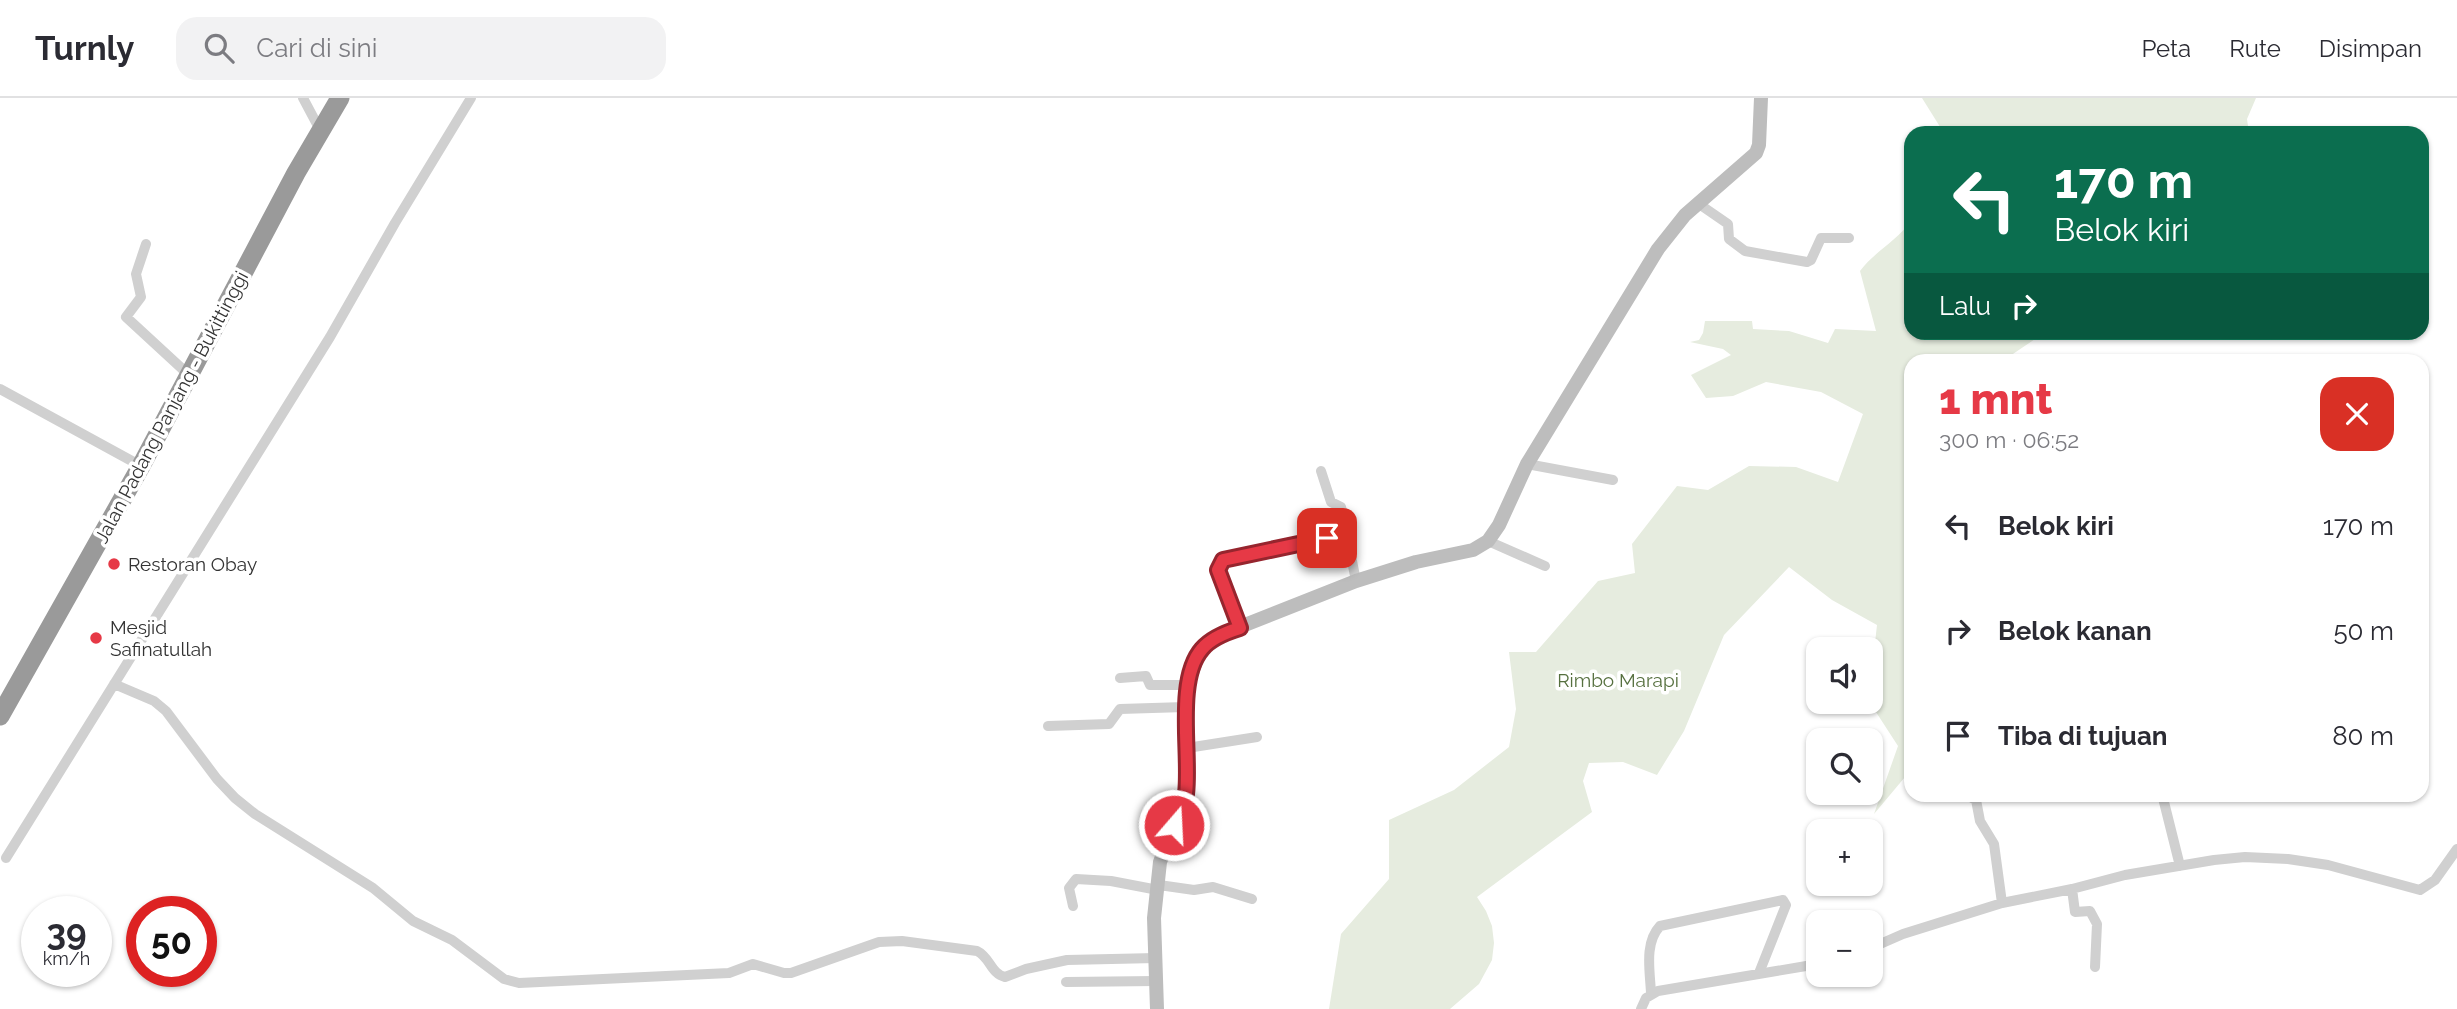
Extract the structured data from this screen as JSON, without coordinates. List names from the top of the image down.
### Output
{
  "streets": {
    "highway": ["Jalan Padang Panjang - Bukittinggi"]
  },
  "parks": ["Rimbo Marapi"],
  "places": ["Restoran Obay", "Mesjid Safinatullah"],
  "page": {
    "header": "Turnly",
    "search": "Cari di sini",
    "nav": ["Peta", "Rute", "Disimpan"],
    "turn": ["170 m", "Belok kiri"],
    "then": "Lalu",
    "heading": ["1 mnt", "300 m · 06:52"],
    "list": [
      {
        "name": "Belok kiri",
        "value": "170 m"
      },
      {
        "name": "Belok kanan",
        "value": "50 m"
      },
      {
        "name": "Tiba di tujuan",
        "value": "80 m"
      }
    ],
    "map_buttons": ["+", "−"],
    "speed": "39 km/h",
    "limit": "50"
  }
}
